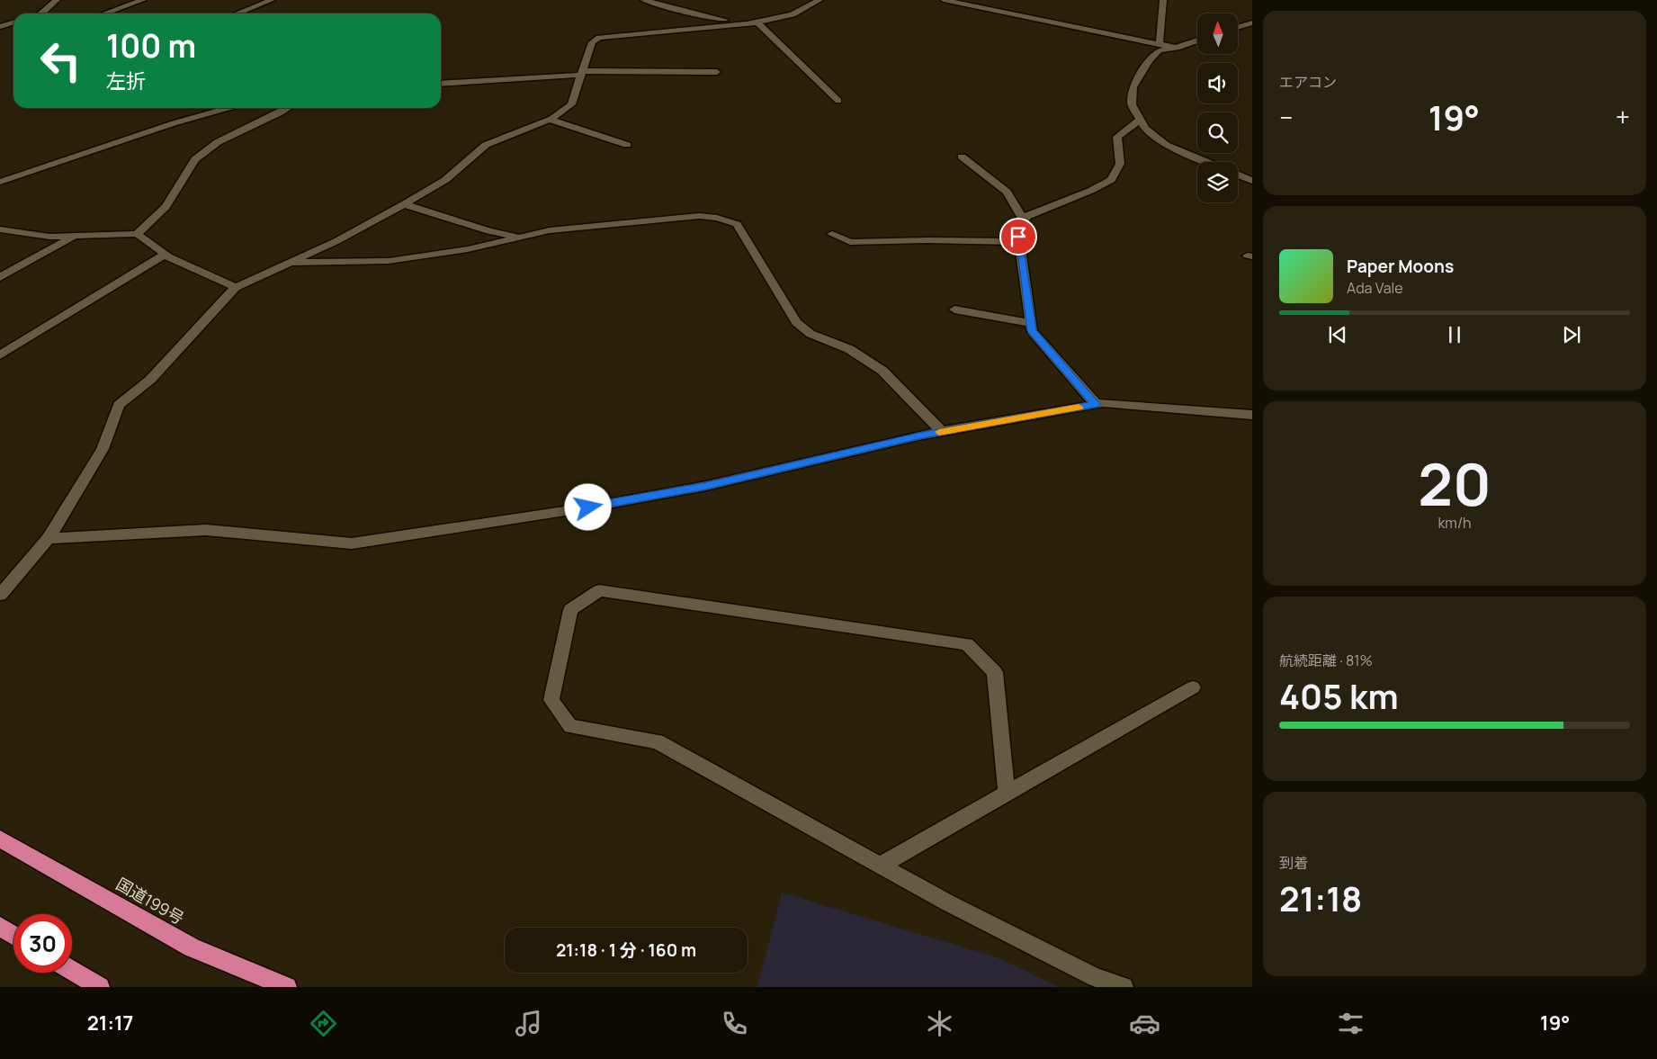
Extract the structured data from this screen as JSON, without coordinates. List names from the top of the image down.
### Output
{
  "streets": {
    "highway": ["国道199号"]
  },
  "north": "top",
  "page": {
    "tile": [
      "エアコン",
      ["20", "km/h"],
      ["航続距離 · 81%", "405 km"],
      ["到着", "21:18"]
    ],
    "turn": ["100 m", "左折"],
    "heat": ["−", "19°", "+"],
    "song": ["Paper Moons", "Ada Vale"],
    "limit": "30",
    "trip": "21:18 · 1 分 · 160 m",
    "tabs": ["21:17", "19°"]
  }
}
